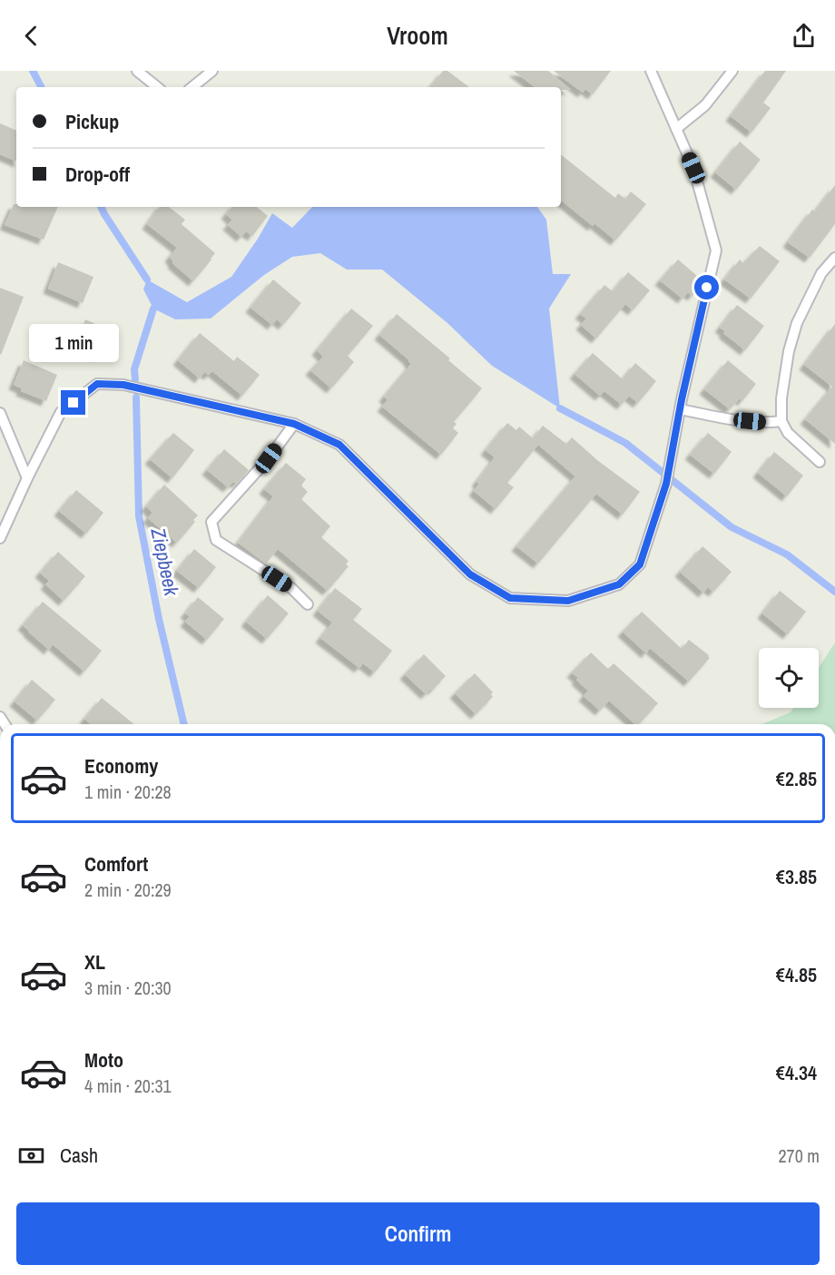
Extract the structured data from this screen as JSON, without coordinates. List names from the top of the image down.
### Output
{
  "water": ["Ziepbeek"],
  "page": {
    "header": "Vroom",
    "banner": ["Pickup", "Drop-off"],
    "bubble": "1 min",
    "list": [
      {
        "name": "Economy",
        "note": "1 min · 20:28",
        "value": "€2.85"
      },
      {
        "name": "Comfort",
        "note": "2 min · 20:29",
        "value": "€3.85"
      },
      {
        "name": "XL",
        "note": "3 min · 20:30",
        "value": "€4.85"
      },
      {
        "name": "Moto",
        "note": "4 min · 20:31",
        "value": "€4.34"
      }
    ],
    "pay": ["Cash", "270 m"],
    "buttons": "Confirm"
  }
}
